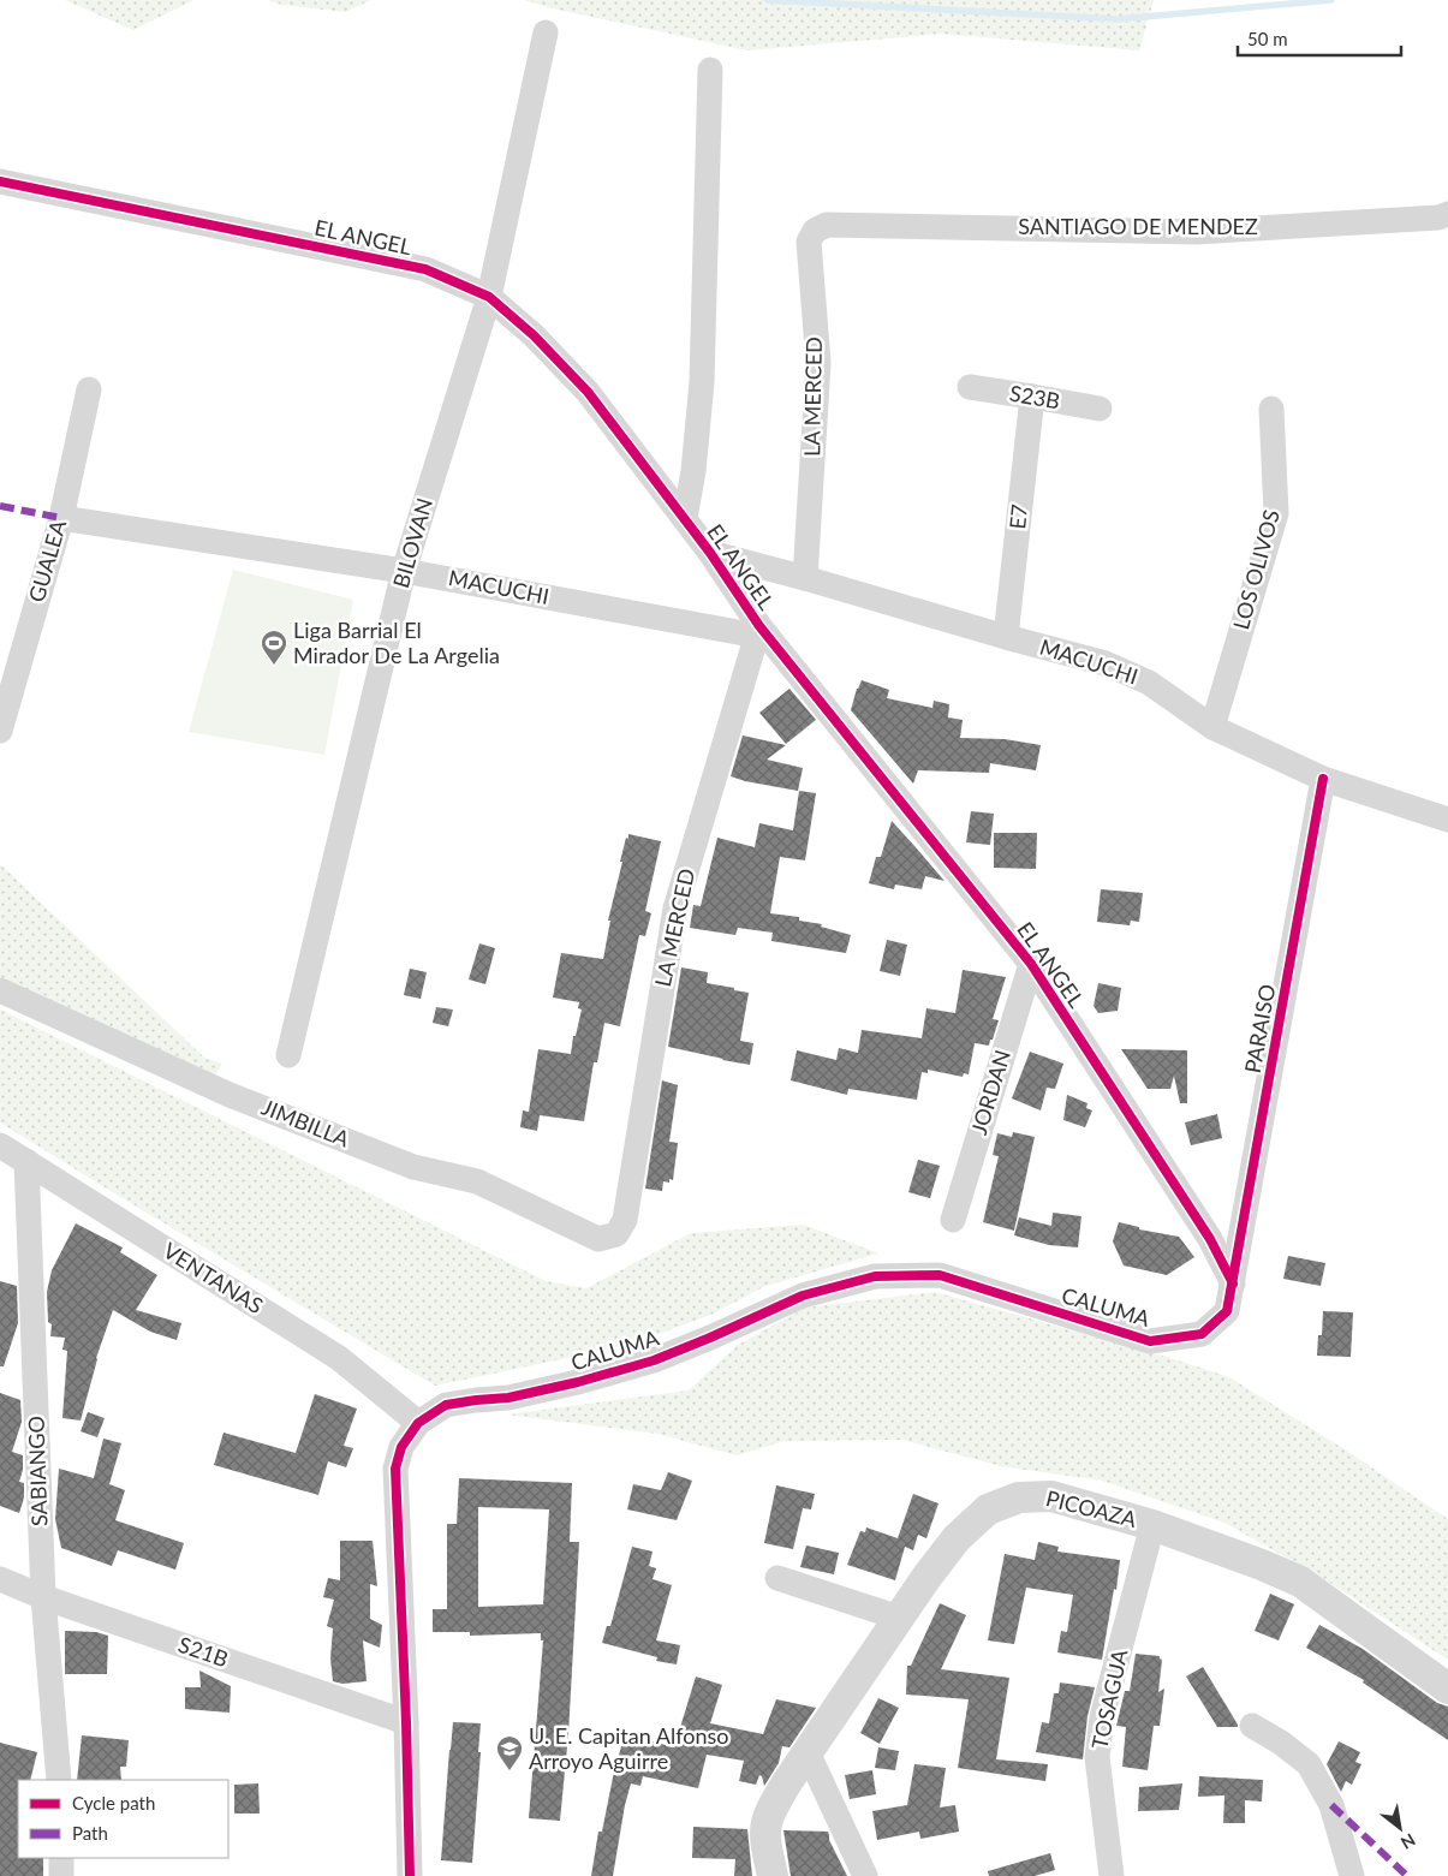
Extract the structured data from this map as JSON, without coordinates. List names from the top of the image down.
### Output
{
  "streets": {
    "street": [
      "SANTIAGO DE MENDEZ",
      "EL ANGEL",
      "LA MERCED",
      "S23B",
      "E7",
      "BILOVAN",
      "GUALEA",
      "LOS OLIVOS",
      "MACUCHI",
      "PARAISO",
      "JORDAN",
      "JIMBILLA",
      "VENTANAS",
      "CALUMA",
      "SABIANGO",
      "PICOAZA",
      "S21B",
      "TOSAGUA"
    ]
  },
  "crossings": [
    ["SANTIAGO DE MENDEZ", "LA MERCED"],
    ["EL ANGEL", "LA MERCED"],
    ["EL ANGEL", "BILOVAN"],
    ["EL ANGEL", "MACUCHI"],
    ["EL ANGEL", "PARAISO"],
    ["EL ANGEL", "JORDAN"],
    ["EL ANGEL", "CALUMA"],
    ["LA MERCED", "MACUCHI"],
    ["LA MERCED", "JIMBILLA"],
    ["S23B", "E7"],
    ["E7", "MACUCHI"],
    ["BILOVAN", "MACUCHI"],
    ["GUALEA", "MACUCHI"],
    ["LOS OLIVOS", "MACUCHI"],
    ["MACUCHI", "PARAISO"],
    ["PARAISO", "CALUMA"],
    ["VENTANAS", "CALUMA"],
    ["VENTANAS", "SABIANGO"],
    ["CALUMA", "S21B"],
    ["SABIANGO", "S21B"],
    ["PICOAZA", "TOSAGUA"]
  ],
  "places": {
    "sports": ["Liga Barrial El Mirador De La Argelia"],
    "school or university": ["U. E. Capitan Alfonso Arroyo Aguirre"]
  },
  "legend": ["Cycle path", "Path"],
  "scale_bar": "50 m",
  "north": "bottom right"
}
